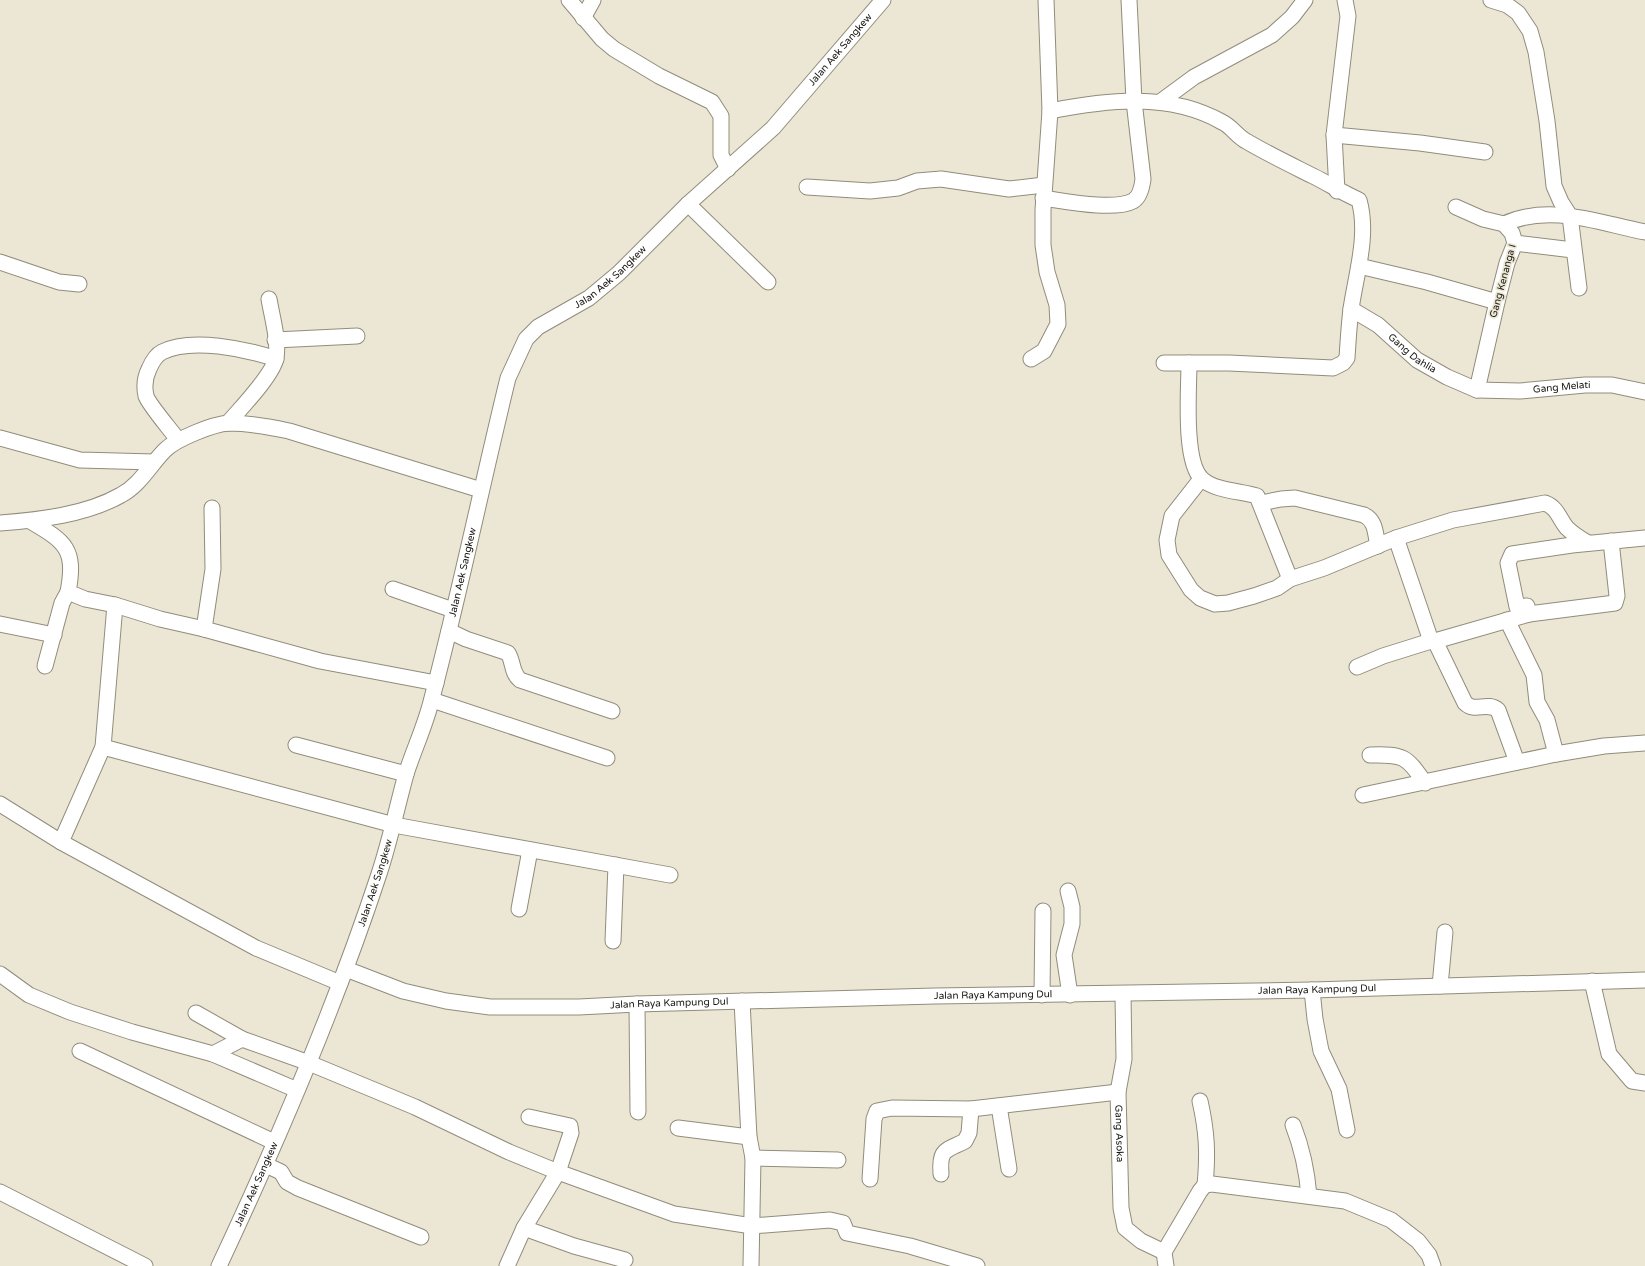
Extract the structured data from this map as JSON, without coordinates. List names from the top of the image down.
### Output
{
  "streets": {
    "street": [
      "Jalan Aek Sangkew",
      "Gang Kenanga I",
      "Gang Dahlia",
      "Gang Melati",
      "Jalan Raya Kampung Dul",
      "Gang Asoka"
    ]
  },
  "crossings": [
    ["Jalan Aek Sangkew", "Jalan Raya Kampung Dul"],
    ["Gang Kenanga I", "Gang Dahlia"],
    ["Gang Kenanga I", "Gang Melati"],
    ["Gang Dahlia", "Gang Melati"],
    ["Jalan Raya Kampung Dul", "Gang Asoka"]
  ]
}
